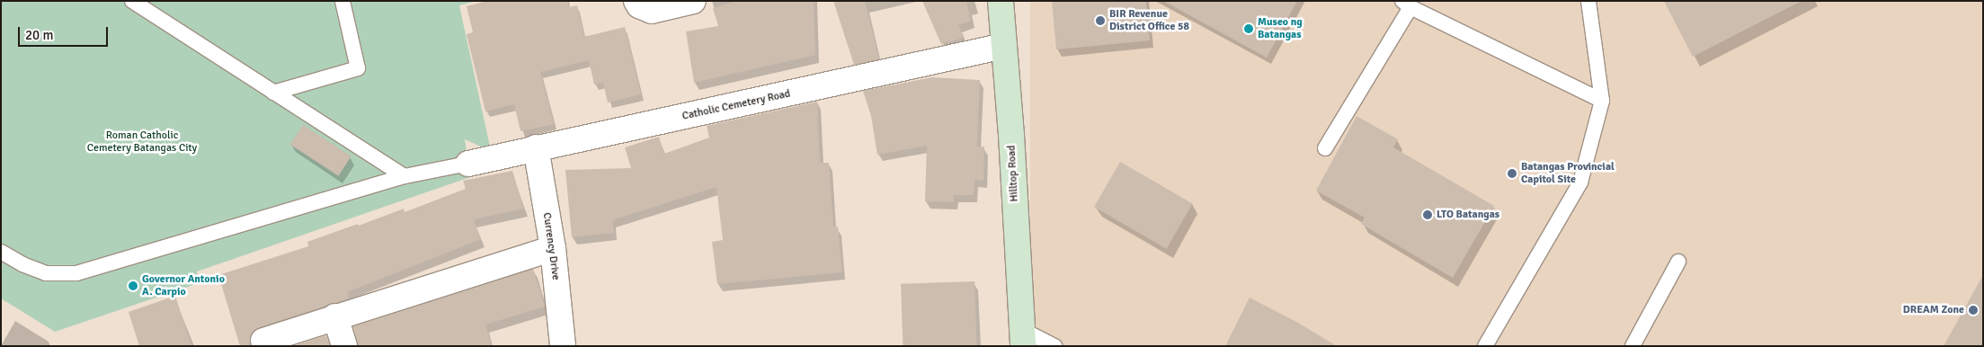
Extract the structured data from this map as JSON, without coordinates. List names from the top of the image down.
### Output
{
  "streets": {
    "street": ["Catholic Cemetery Road", "Hilltop Road", "Currency Drive"]
  },
  "crossings": [
    ["Catholic Cemetery Road", "Hilltop Road"],
    ["Catholic Cemetery Road", "Currency Drive"]
  ],
  "parks": ["Roman Catholic Cemetery Batangas City"],
  "places": [
    "BIR Revenue District Office 58",
    "Museo ng Batangas",
    "Batangas Provincial Capitol Site",
    "LTO Batangas",
    "Governor Antonio A. Carpio",
    "DREAM Zone"
  ],
  "scale_bar": "20 m"
}
